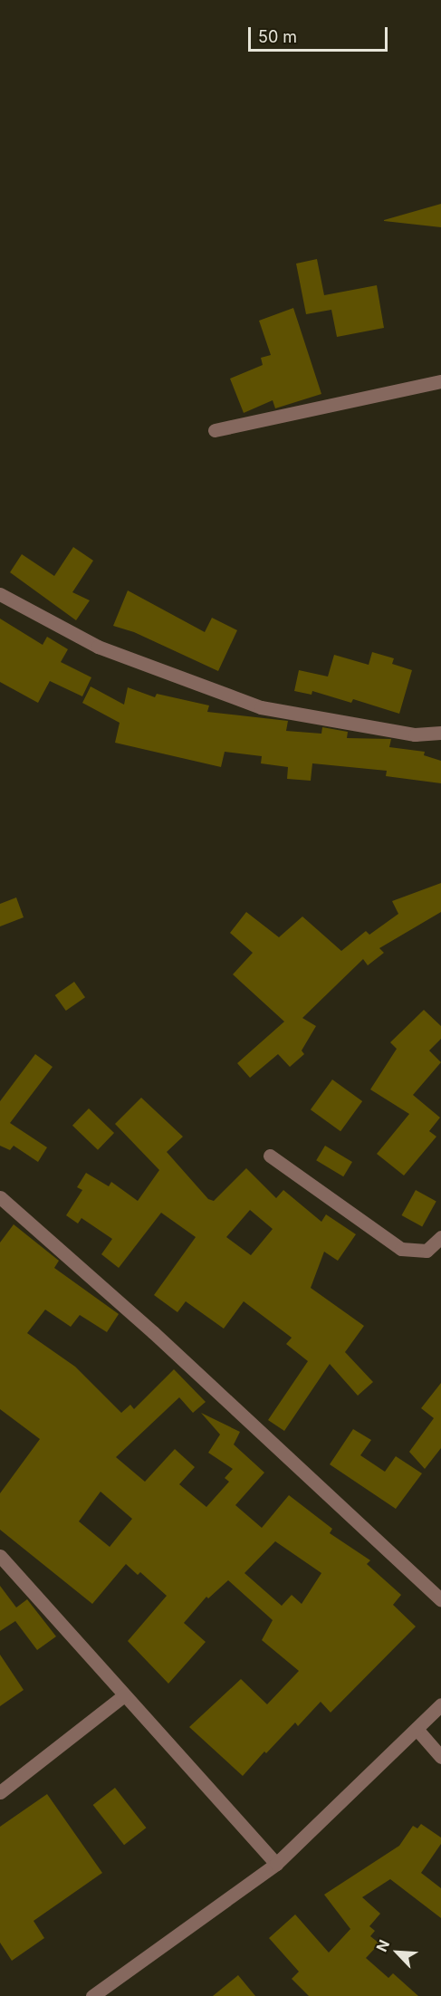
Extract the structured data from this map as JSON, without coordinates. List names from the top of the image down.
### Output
{
  "scale_bar": "50 m",
  "north": "top left"
}
